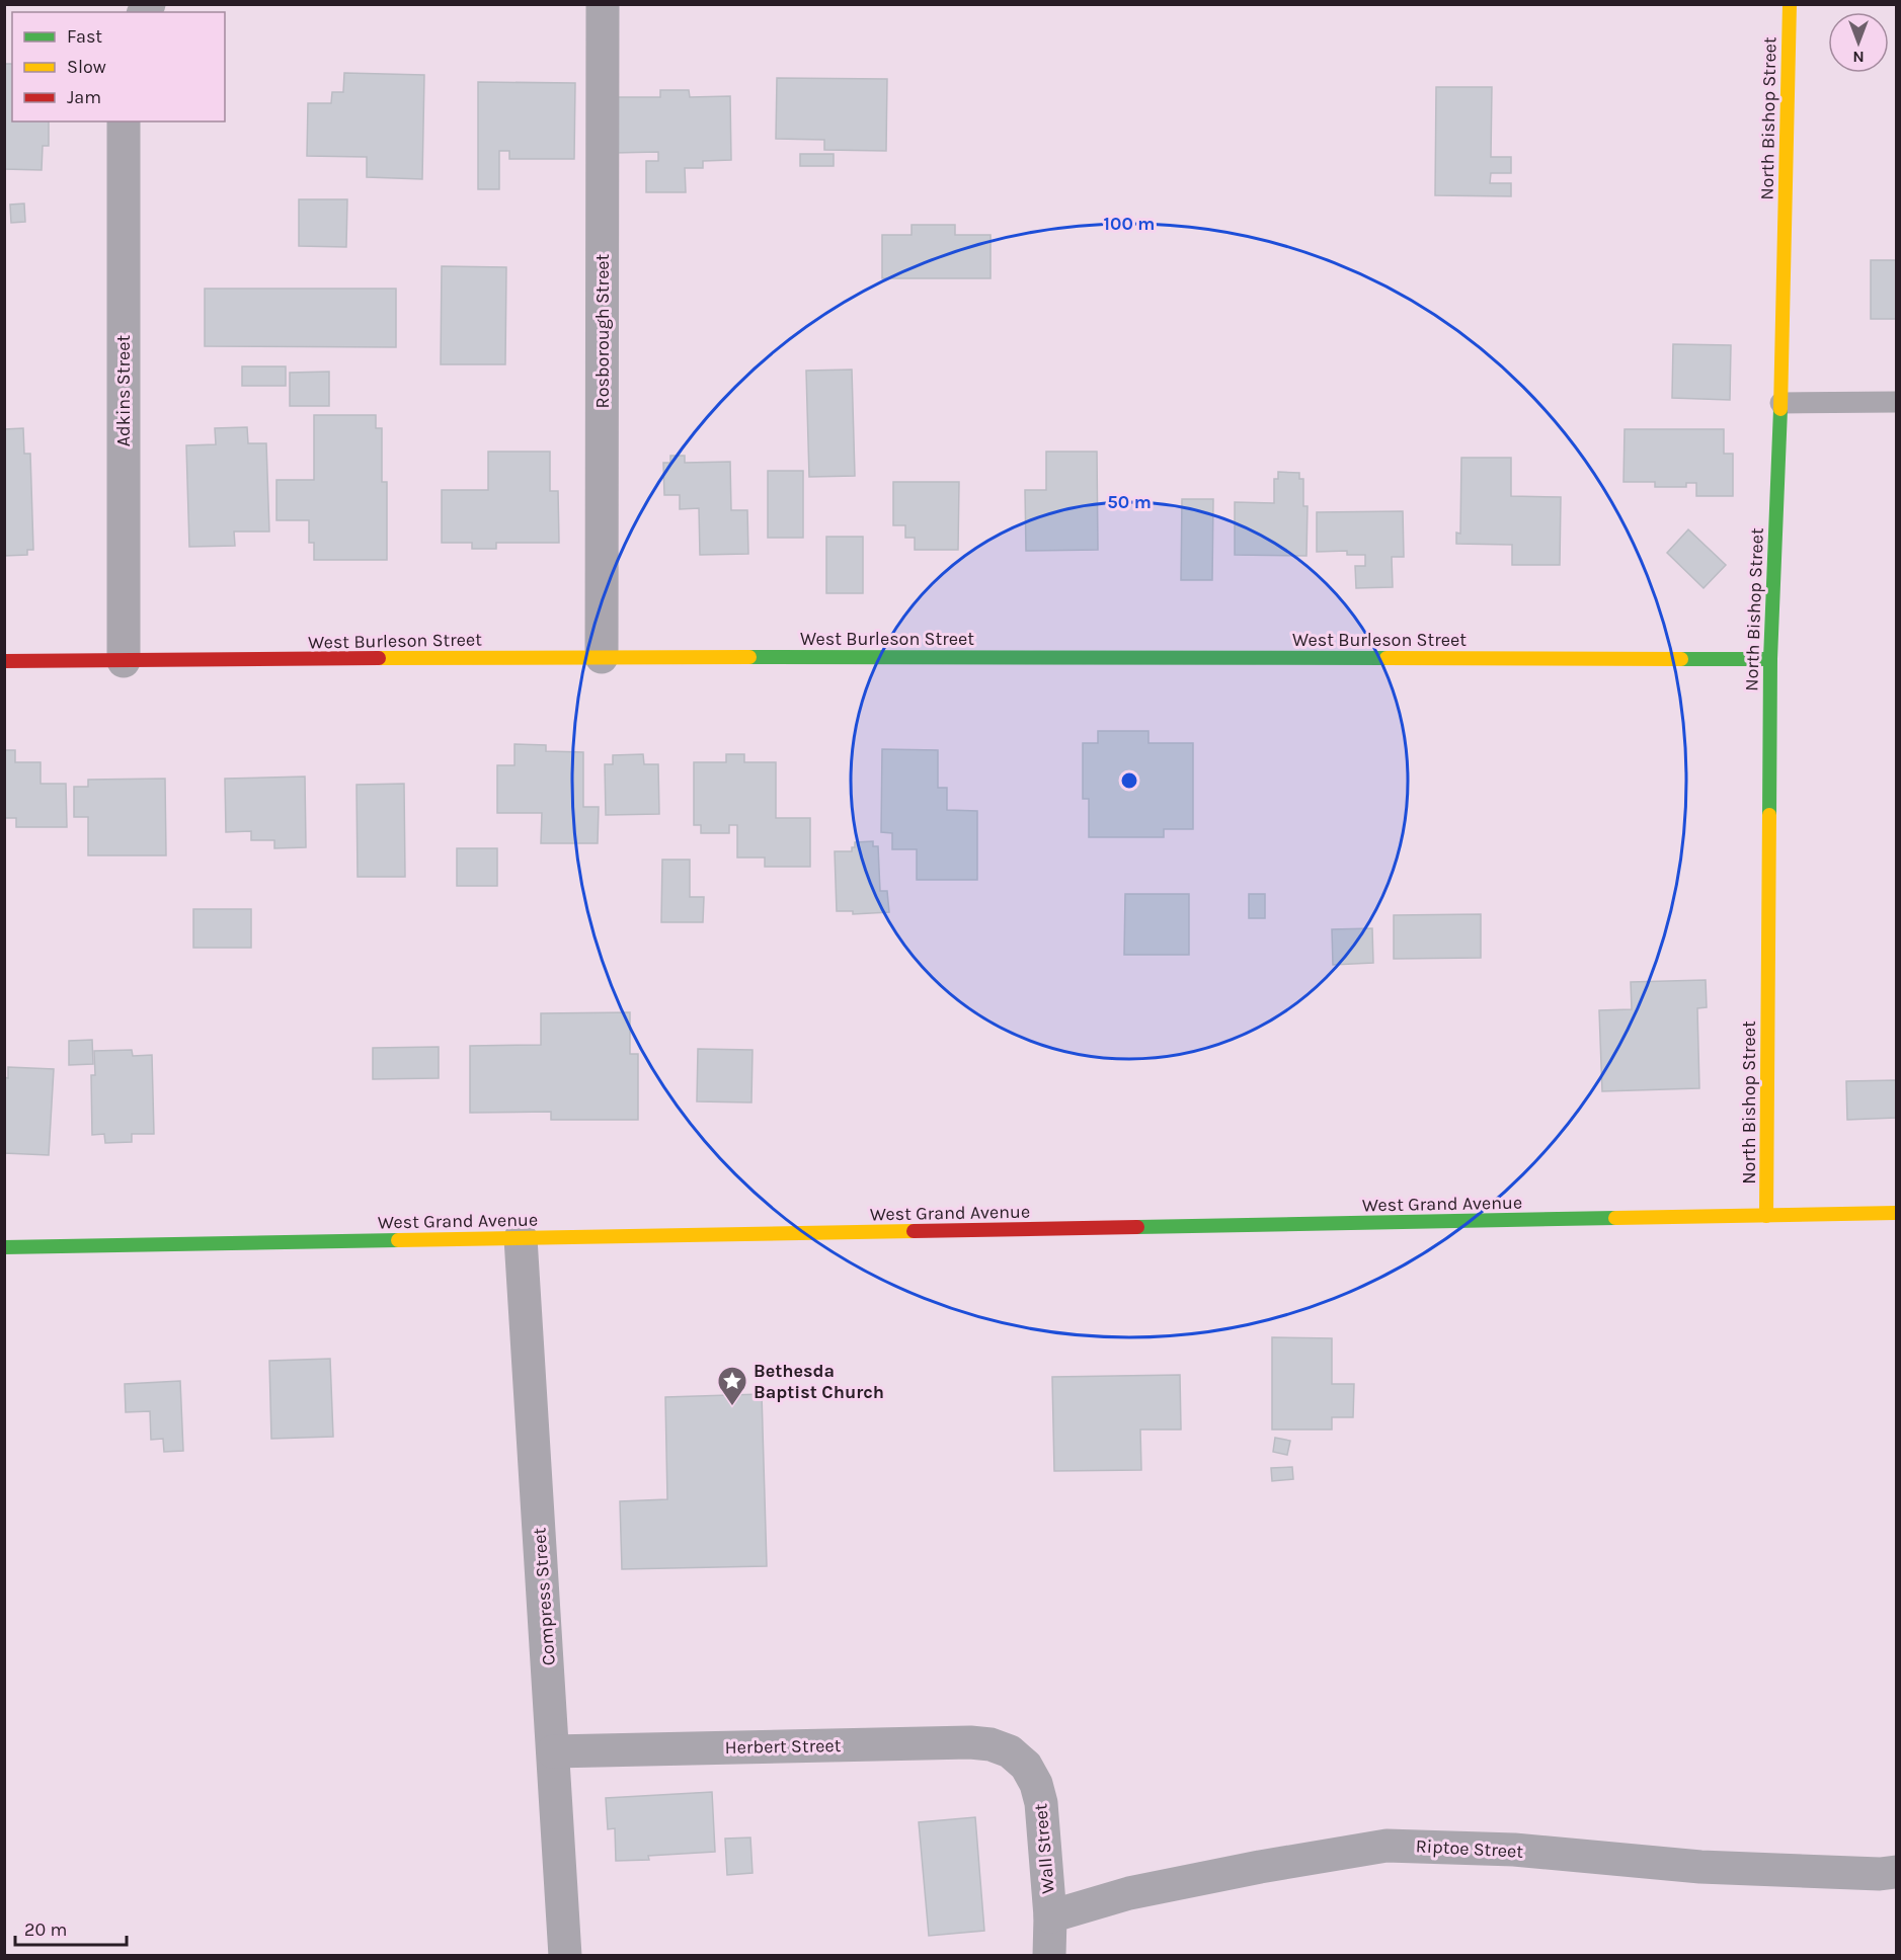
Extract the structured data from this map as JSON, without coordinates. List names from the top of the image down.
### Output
{
  "streets": {
    "main road": ["North Bishop Street", "West Burleson Street", "West Grand Avenue"],
    "street": [
      "Rosborough Street",
      "Adkins Street",
      "Compress Street",
      "Herbert Street",
      "Wall Street",
      "Riptoe Street"
    ]
  },
  "crossings": [
    ["North Bishop Street", "West Burleson Street"],
    ["North Bishop Street", "West Grand Avenue"],
    ["Rosborough Street", "West Burleson Street"],
    ["Adkins Street", "West Burleson Street"],
    ["West Grand Avenue", "Compress Street"],
    ["Compress Street", "Herbert Street"],
    ["Herbert Street", "Wall Street"],
    ["Wall Street", "Riptoe Street"]
  ],
  "places": {
    "place": ["Bethesda Baptist Church"]
  },
  "legend": ["Fast", "Slow", "Jam"],
  "scale_bar": "20 m",
  "north": "bottom",
  "rings": ["100 m", "50 m"]
}
